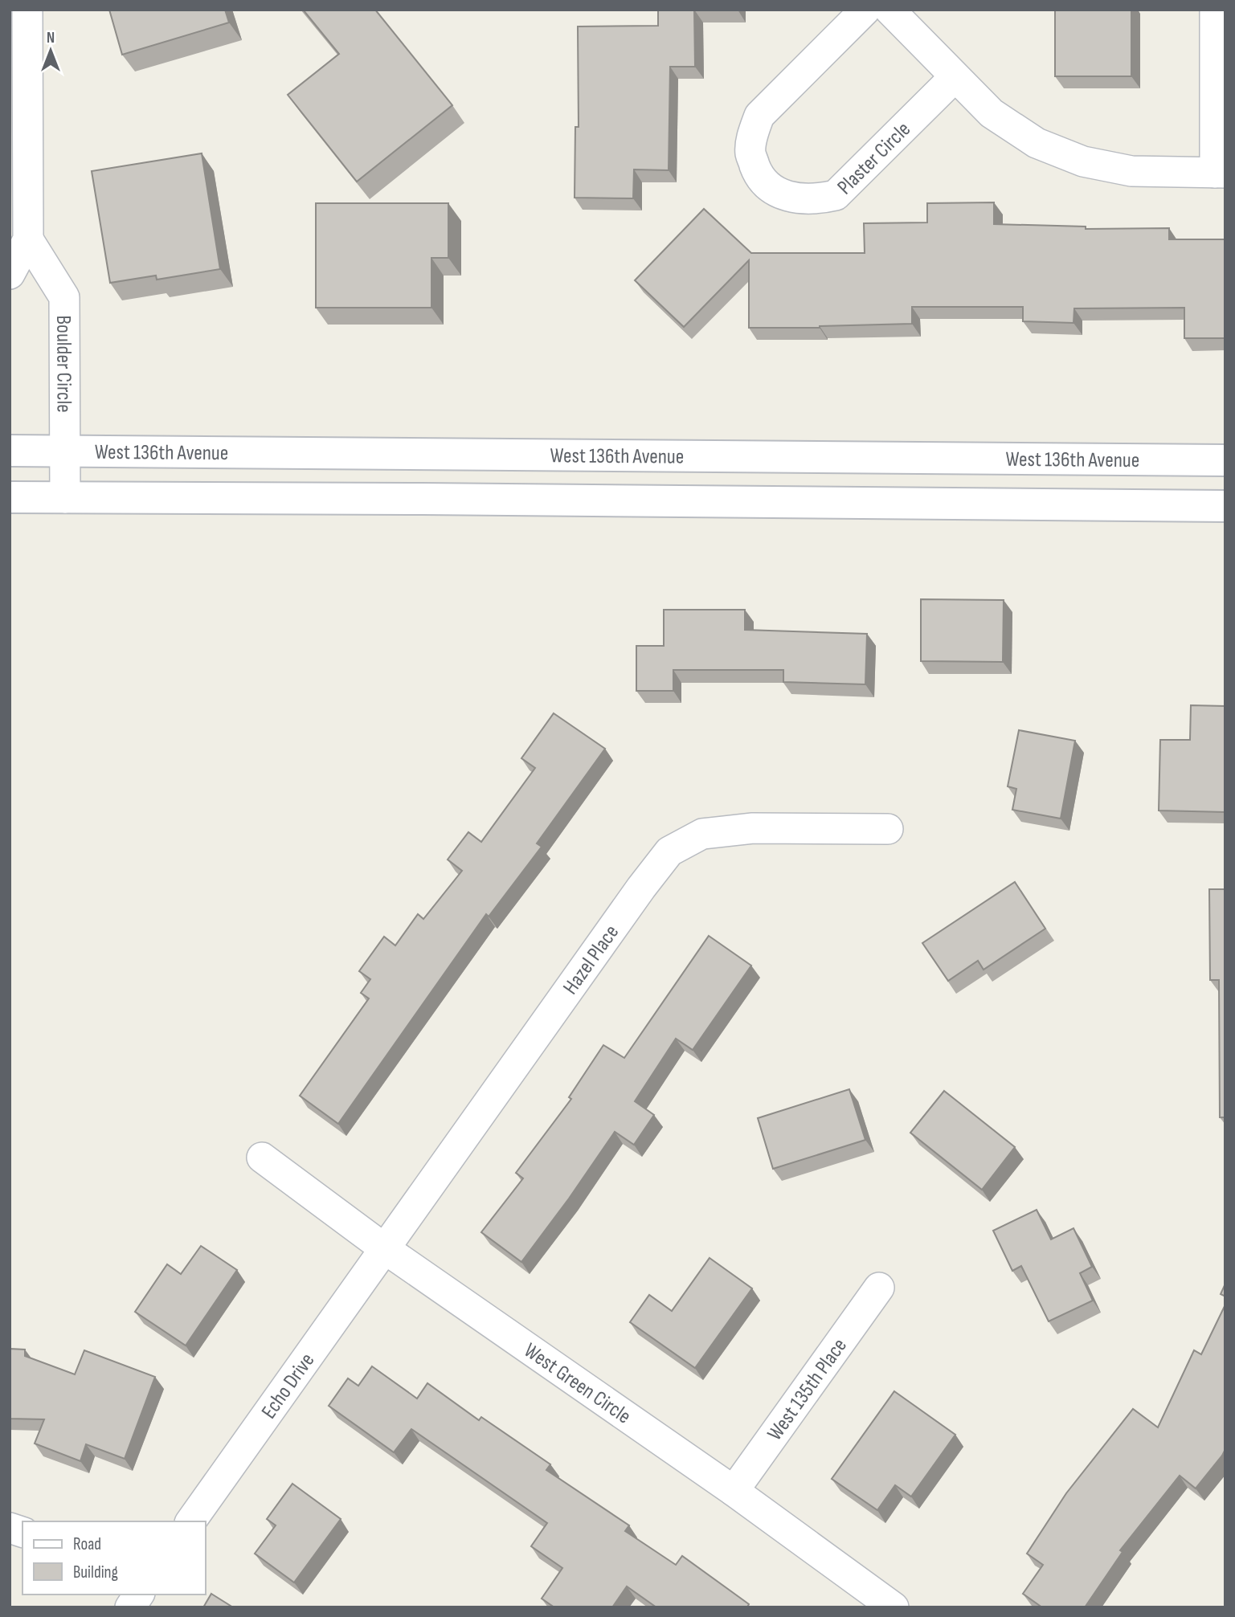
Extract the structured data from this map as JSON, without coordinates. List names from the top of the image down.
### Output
{
  "streets": {
    "main road": ["West 136th Avenue"],
    "street": [
      "Plaster Circle",
      "Boulder Circle",
      "Hazel Place",
      "West Green Circle",
      "Echo Drive",
      "West 135th Place"
    ]
  },
  "crossings": [
    ["Boulder Circle", "West 136th Avenue"],
    ["Hazel Place", "West Green Circle"],
    ["Hazel Place", "Echo Drive"],
    ["West Green Circle", "Echo Drive"],
    ["West Green Circle", "West 135th Place"]
  ],
  "legend": ["Road", "Building"],
  "north": "top"
}
